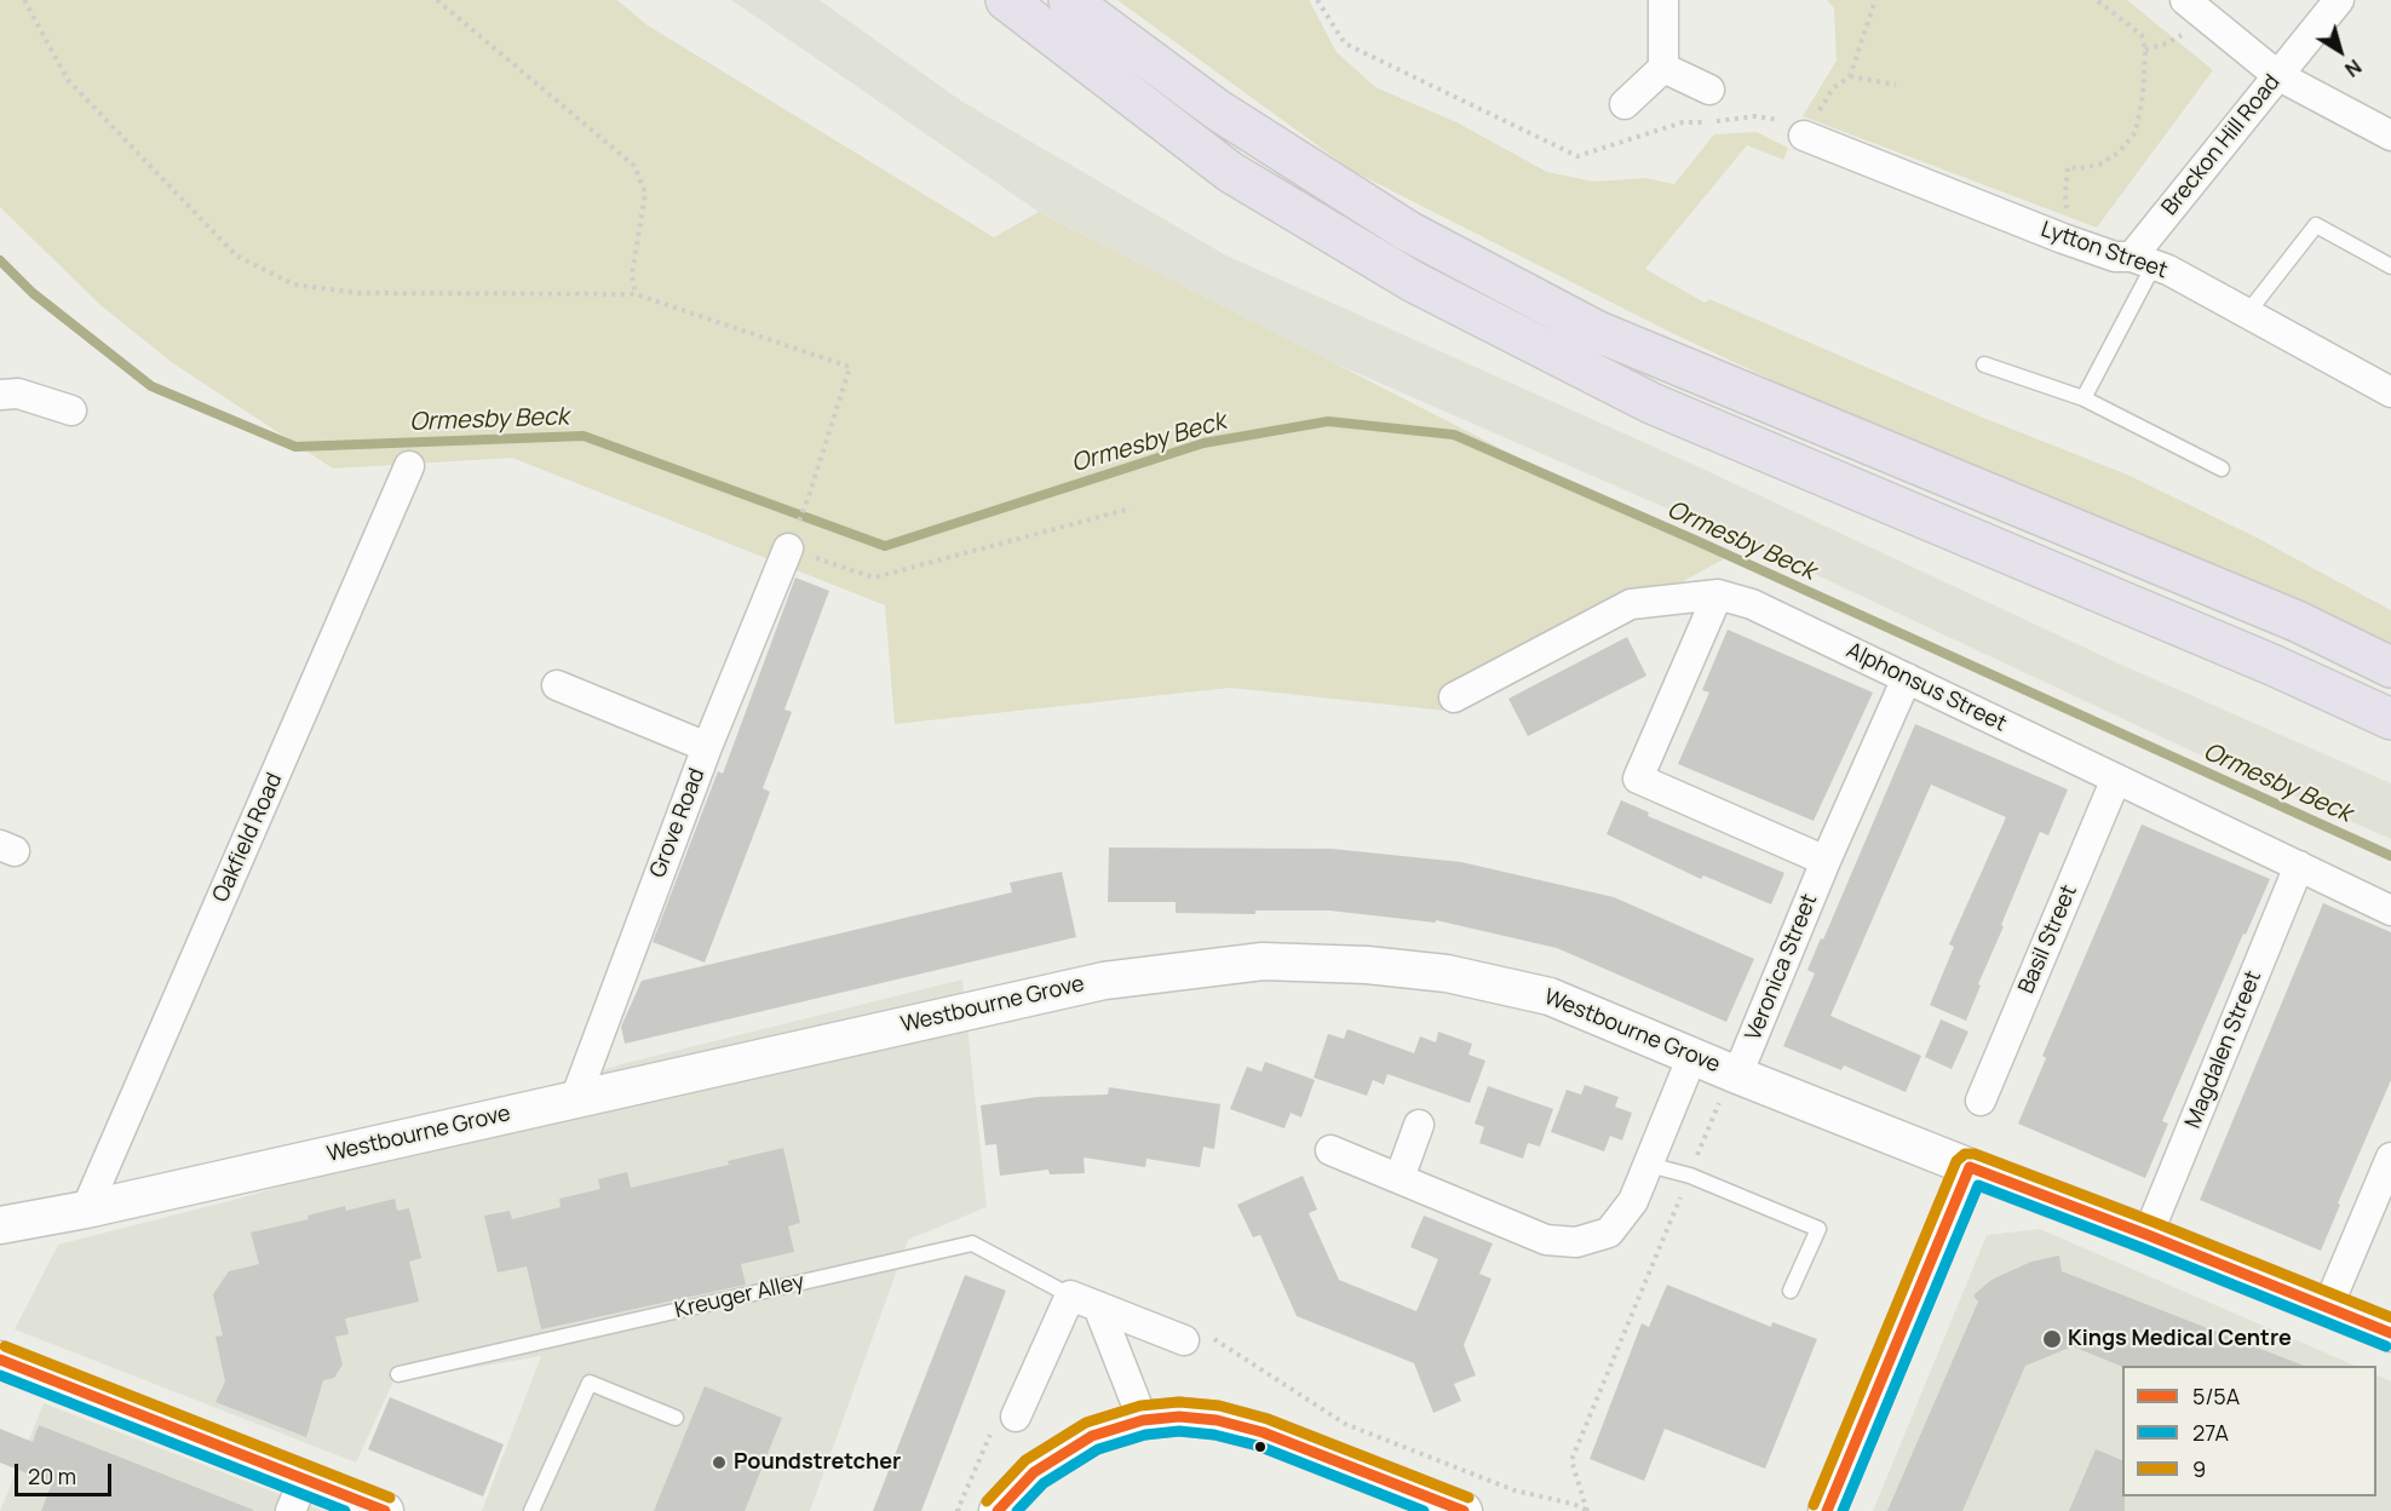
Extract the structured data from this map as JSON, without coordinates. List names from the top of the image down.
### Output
{
  "streets": {
    "street": [
      "Breckon Hill Road",
      "Lytton Street",
      "Alphonsus Street",
      "Grove Road",
      "Oakfield Road",
      "Basil Street",
      "Veronica Street",
      "Westbourne Grove",
      "Magdalen Street"
    ],
    "lane": ["Kreuger Alley"]
  },
  "crossings": [
    ["Breckon Hill Road", "Lytton Street"],
    ["Alphonsus Street", "Basil Street"],
    ["Alphonsus Street", "Veronica Street"],
    ["Alphonsus Street", "Magdalen Street"],
    ["Grove Road", "Westbourne Grove"],
    ["Oakfield Road", "Westbourne Grove"],
    ["Veronica Street", "Westbourne Grove"],
    ["Westbourne Grove", "Magdalen Street"]
  ],
  "water": ["Ormesby Beck"],
  "places": ["Kings Medical Centre", "Poundstretcher"],
  "lines": ["transit line 9", "transit line 5/5A", "transit line 27A"],
  "legend": ["5/5A", "27A", "9"],
  "scale_bar": "20 m",
  "north": "bottom right"
}
